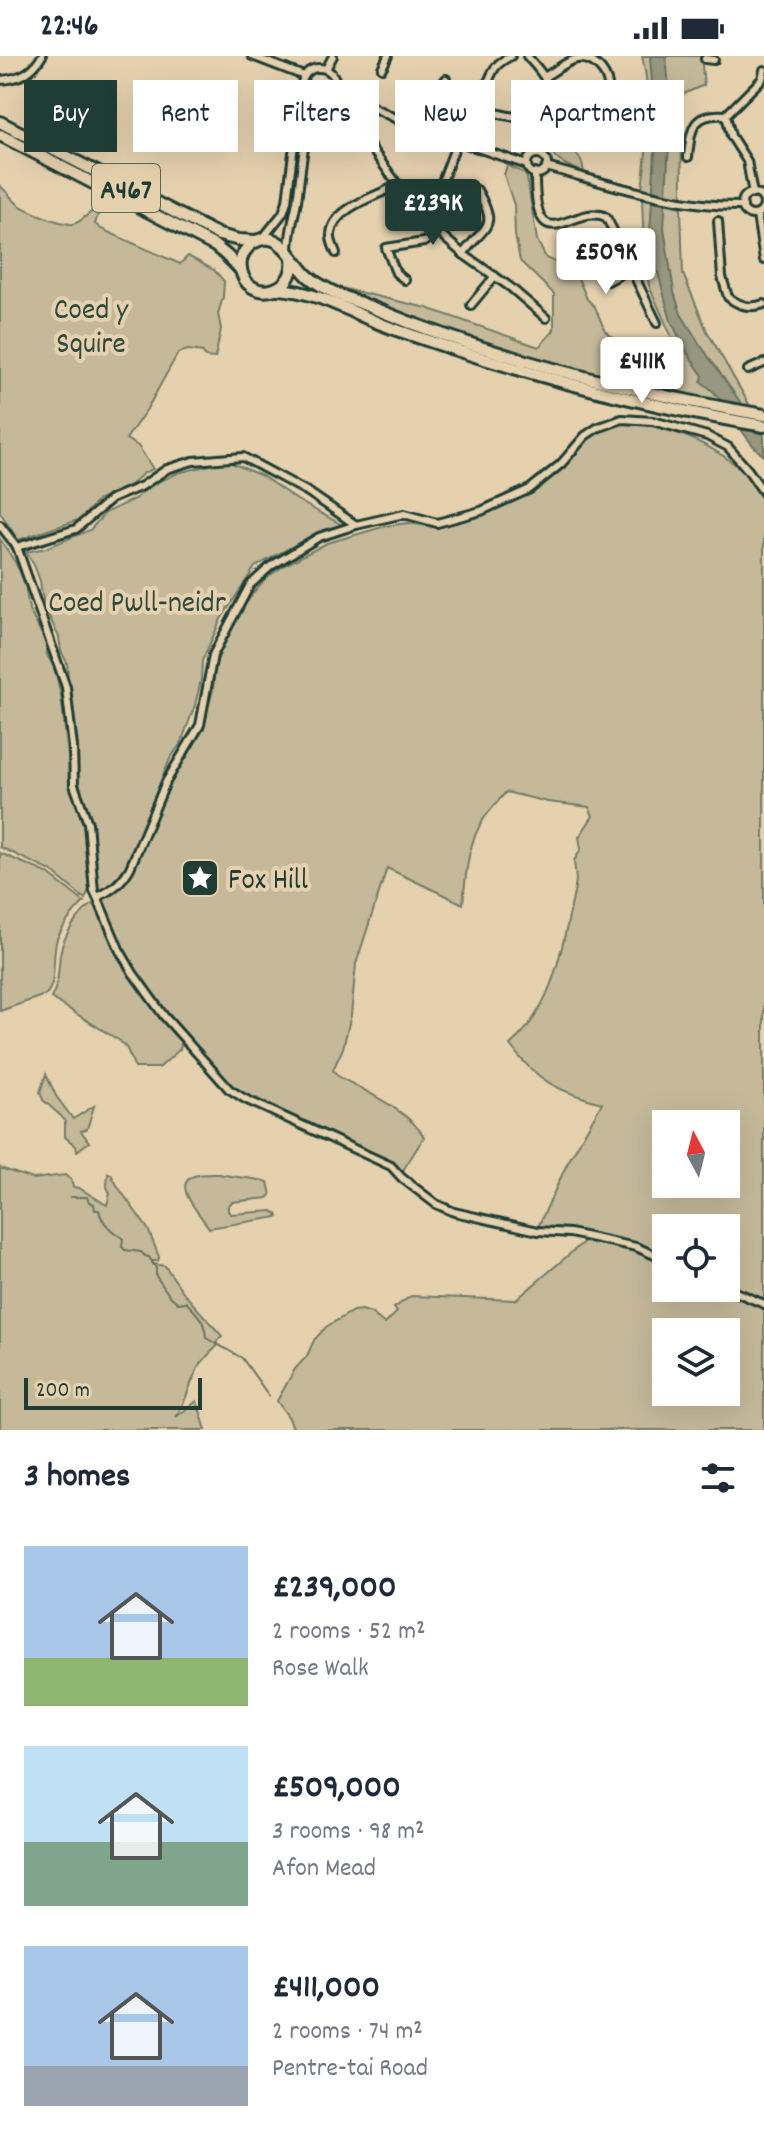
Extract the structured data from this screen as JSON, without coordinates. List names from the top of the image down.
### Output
{
  "streets": {
    "main road": ["A467"]
  },
  "parks": ["Coed y Squire", "Coed Pwll-neidr"],
  "places": {
    "place": ["Fox Hill"]
  },
  "scale_bar": "200 m",
  "north": "top",
  "page": {
    "status": "22:46",
    "chip": [
      "Buy",
      "Rent",
      "Filters",
      "New",
      "Apartment"
    ],
    "price": ["£239K", "£509K", "£411K"],
    "scale": "200 m",
    "heading": "3 homes",
    "list": [
      {
        "name": "£239,000",
        "note": "2 rooms · 52 m² · Rose Walk"
      },
      {
        "name": "£509,000",
        "note": "3 rooms · 98 m² · Afon Mead"
      },
      {
        "name": "£411,000",
        "note": "2 rooms · 74 m² · Pentre-tai Road"
      }
    ]
  }
}
